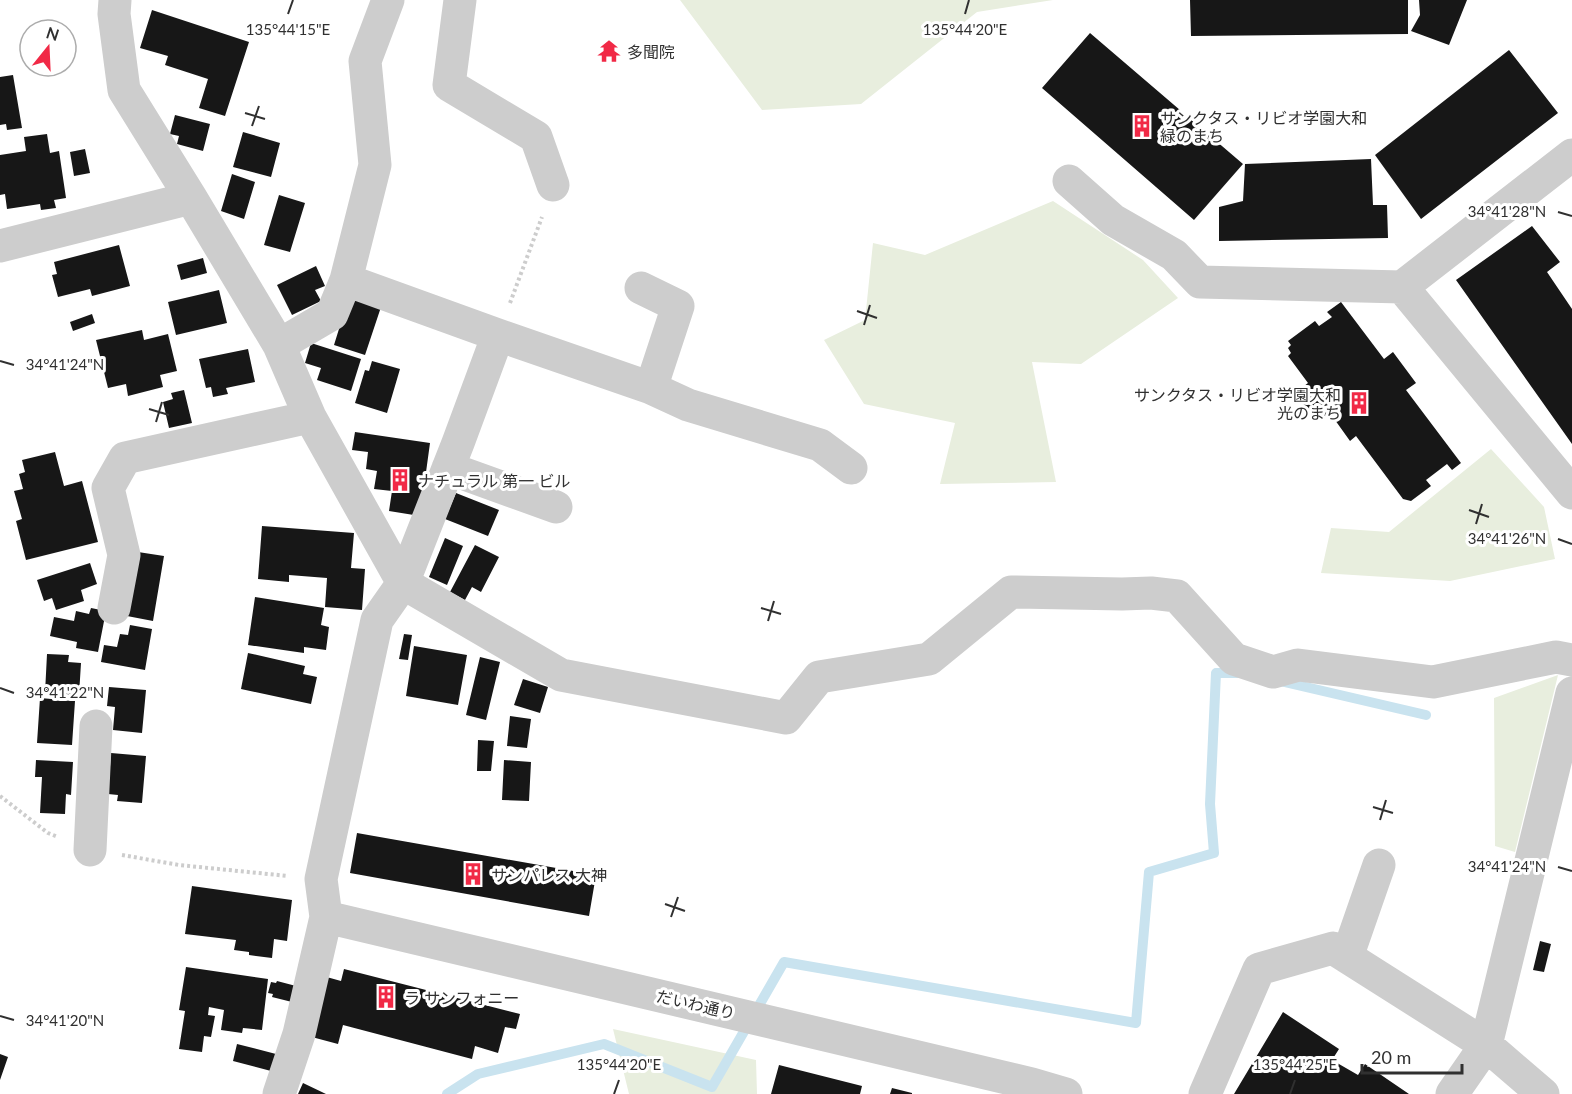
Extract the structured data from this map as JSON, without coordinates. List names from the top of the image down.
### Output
{
  "streets": {
    "street": ["だいわ通り"]
  },
  "places": {
    "temple": ["多聞院"],
    "building": [
      "サンクタス・リビオ学園大和 緑のまち",
      "サンクタス・リビオ学園大和 光のまち",
      "ナチュラル 第一 ビル",
      "サンパレス 大神",
      "ラ サンフォニー"
    ]
  },
  "scale_bar": "20 m",
  "north": "top",
  "coordinates": [
    "135°44'15\"E",
    "135°44'20\"E",
    "34°41'28\"N",
    "34°41'24\"N",
    "34°41'26\"N",
    "34°41'22\"N",
    "34°41'20\"N",
    "135°44'25\"E"
  ]
}
